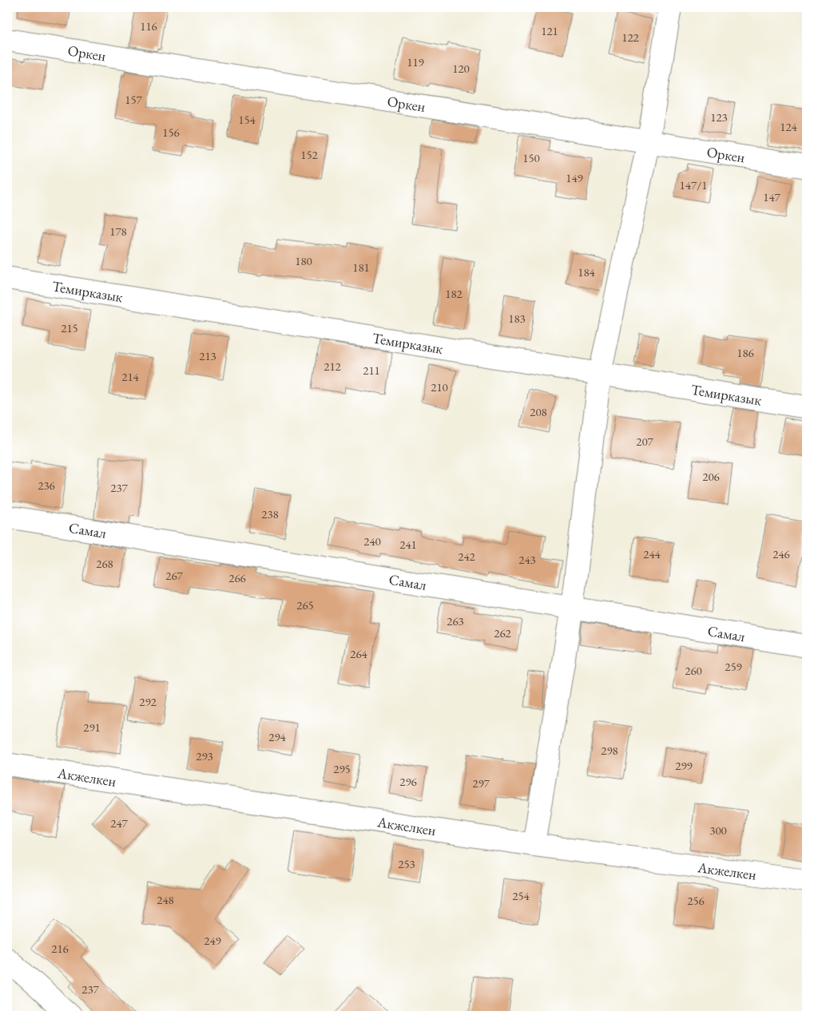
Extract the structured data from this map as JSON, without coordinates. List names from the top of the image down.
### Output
{
  "streets": {
    "street": [
      "Оркен",
      "Темирказык",
      "Самал",
      "Акжелкен"
    ]
  },
  "house_numbers": [
    "116",
    "121",
    "122",
    "119",
    "120",
    "157",
    "123",
    "154",
    "124",
    "156",
    "152",
    "150",
    "149",
    "147/1",
    "147",
    "178",
    "180",
    "181",
    "184",
    "182",
    "183",
    "215",
    "186",
    "213",
    "212",
    "211",
    "214",
    "210",
    "208",
    "207",
    "206",
    "236",
    "237",
    "238",
    "240",
    "241",
    "244",
    "246",
    "242",
    "243",
    "268",
    "267",
    "266",
    "265",
    "263",
    "262",
    "264",
    "259",
    "260",
    "292",
    "291",
    "294",
    "298",
    "293",
    "299",
    "295",
    "296",
    "297",
    "247",
    "300",
    "253",
    "254",
    "248",
    "256",
    "249",
    "216",
    "237"
  ]
}
